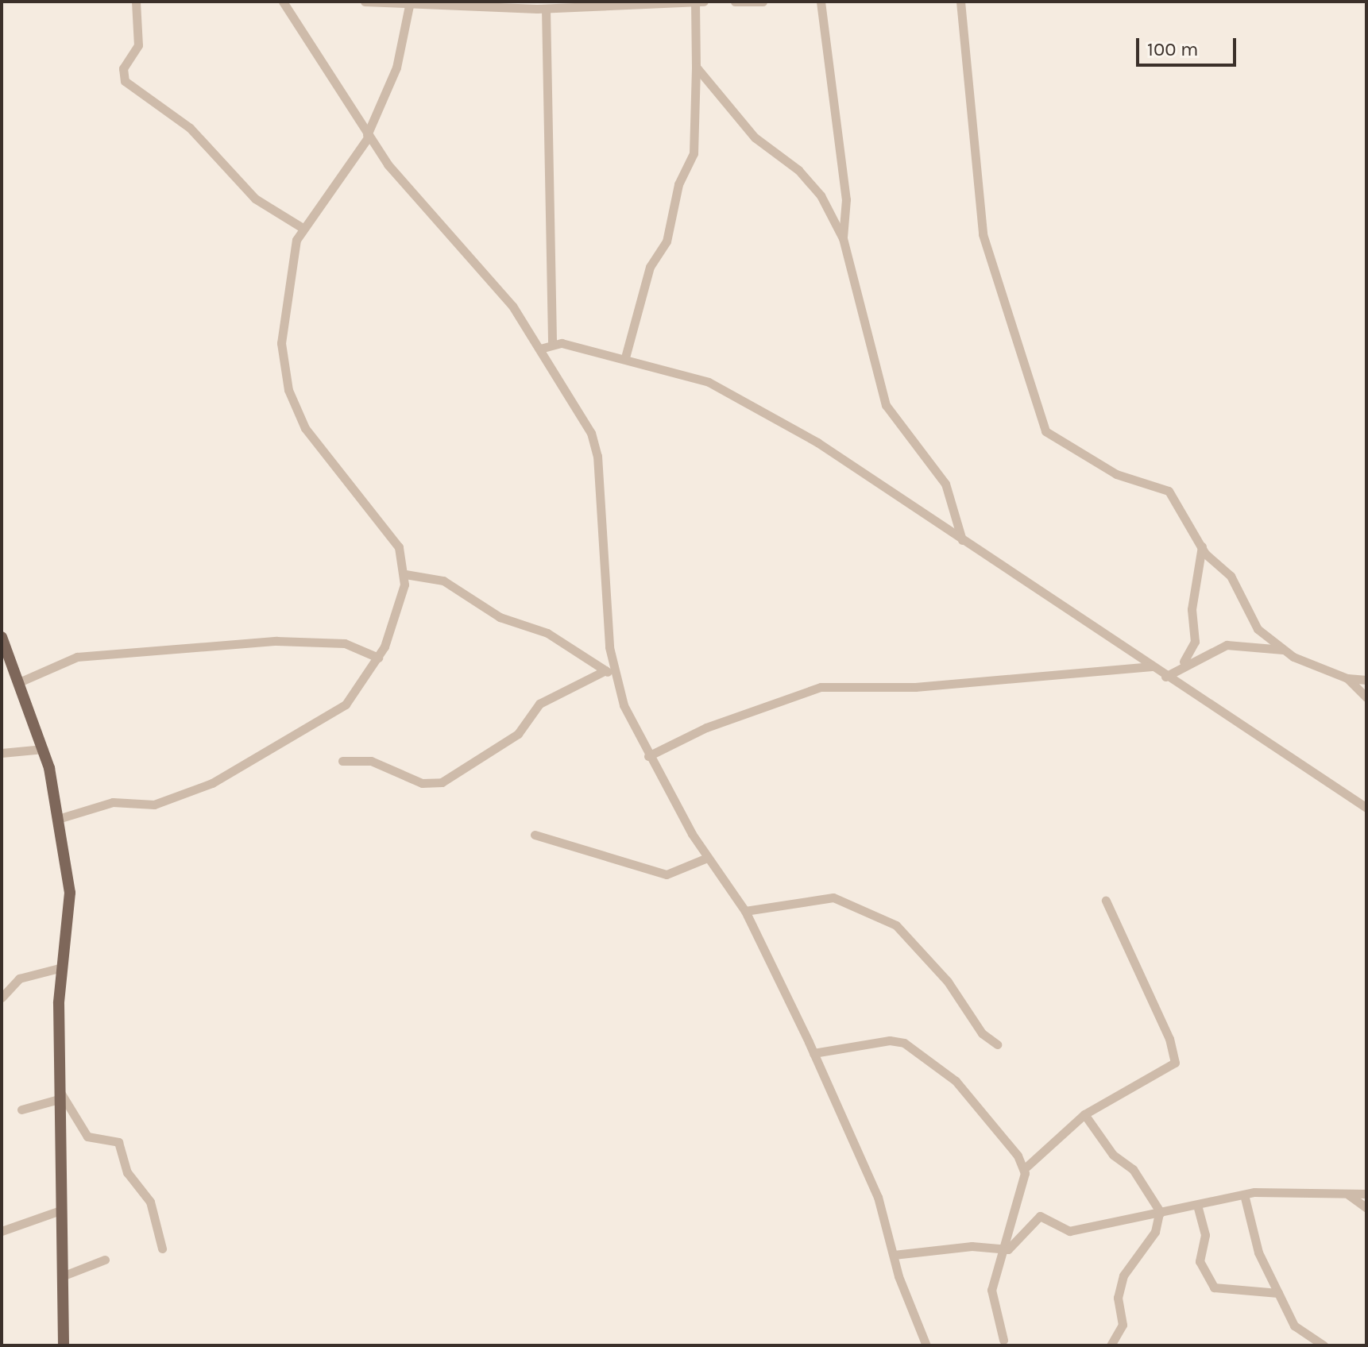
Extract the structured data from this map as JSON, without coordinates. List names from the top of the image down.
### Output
{
  "scale_bar": "100 m"
}
